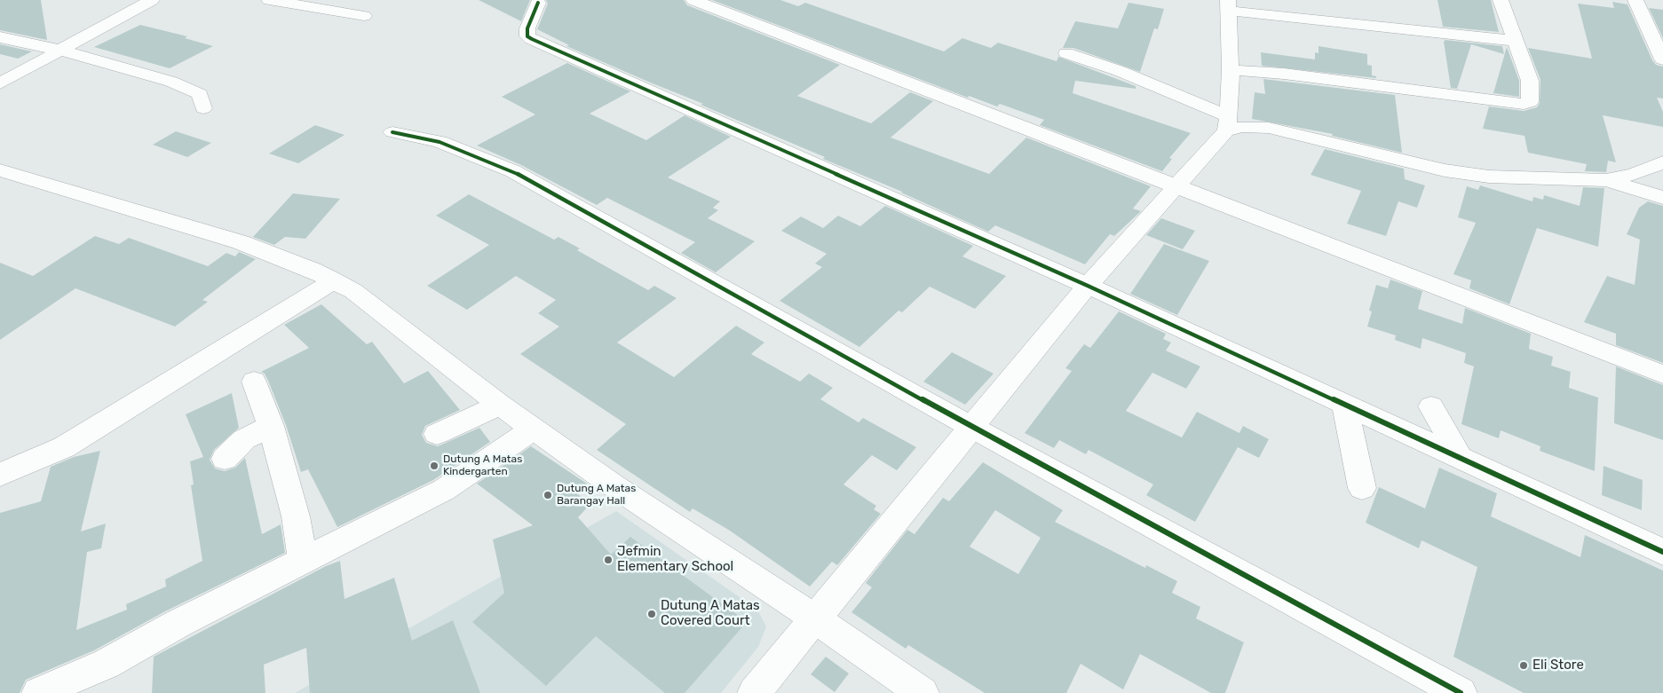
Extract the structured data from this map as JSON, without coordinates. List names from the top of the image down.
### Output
{
  "places": [
    "Dutung A Matas Kindergarten",
    "Dutung A Matas Barangay Hall",
    "Jefmin Elementary School",
    "Dutung A Matas Covered Court",
    "Eli Store"
  ]
}
